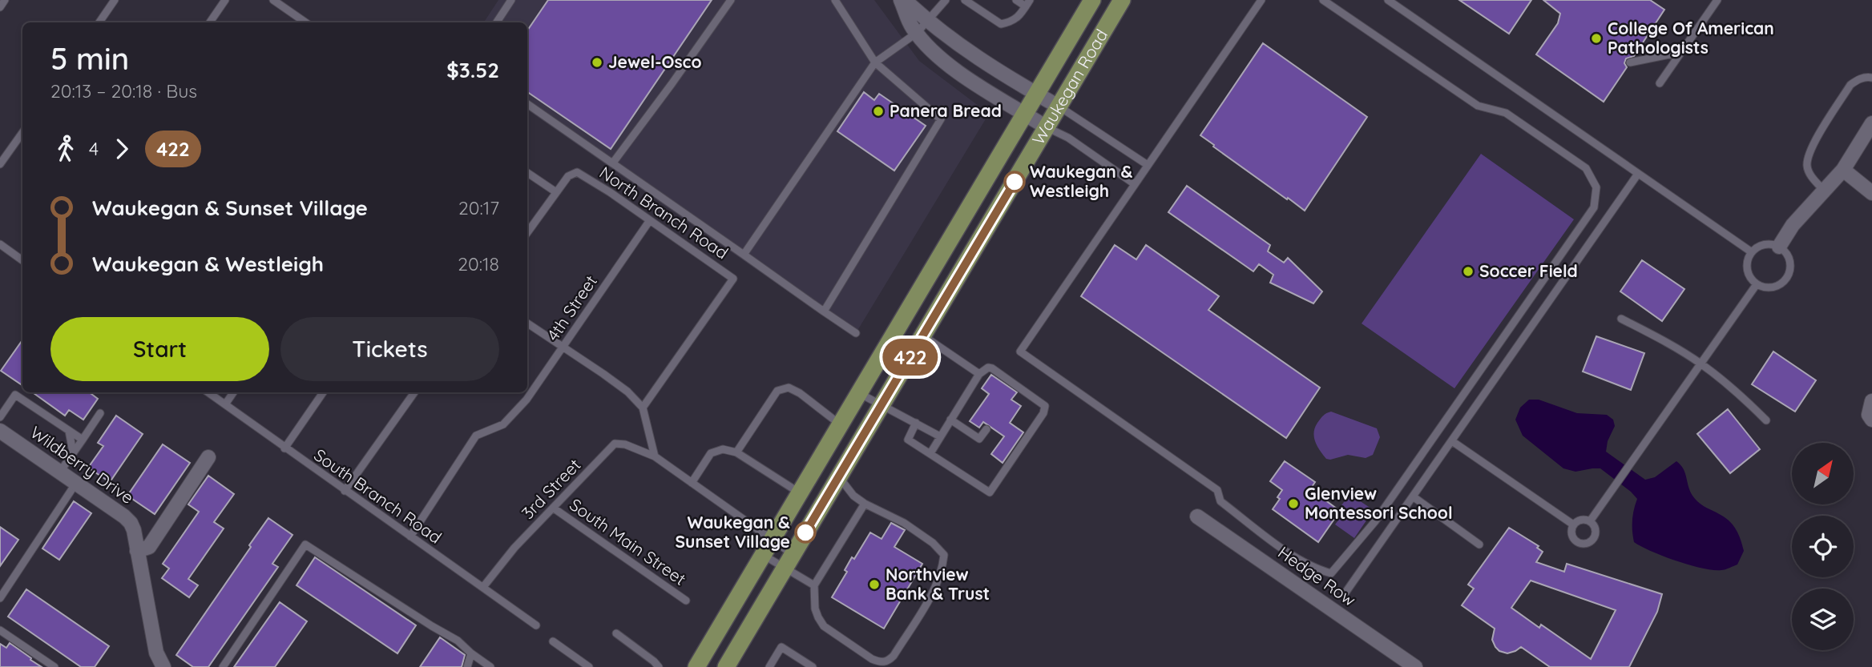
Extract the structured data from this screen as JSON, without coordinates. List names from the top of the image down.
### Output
{
  "streets": {
    "main road": ["Waukegan Road"],
    "street": ["Wildberry Drive", "Hedge Row"],
    "lane": [
      "North Branch Road",
      "4th Street",
      "3rd Street",
      "South Branch Road",
      "South Main Street"
    ]
  },
  "crossings": [
    ["North Branch Road", "4th Street"],
    ["4th Street", "South Branch Road"],
    ["3rd Street", "South Branch Road"],
    ["3rd Street", "South Main Street"]
  ],
  "places": [
    "College Of American Pathologists",
    "Jewel-Osco",
    "Panera Bread",
    "Waukegan & Westleigh",
    "Soccer Field",
    "Glenview Montessori School",
    "Waukegan & Sunset Village",
    "Northview Bank & Trust"
  ],
  "lines": ["bus line 422"],
  "north": "top right",
  "page": {
    "on_map": "422",
    "heading": ["5 min", "20:13 – 20:18 · Bus", "$3.52"],
    "legs": ["4", "422"],
    "list": [
      {
        "name": "Waukegan & Sunset Village",
        "value": "20:17"
      },
      {
        "name": "Waukegan & Westleigh",
        "value": "20:18"
      }
    ],
    "buttons": ["Start", "Tickets"]
  }
}
